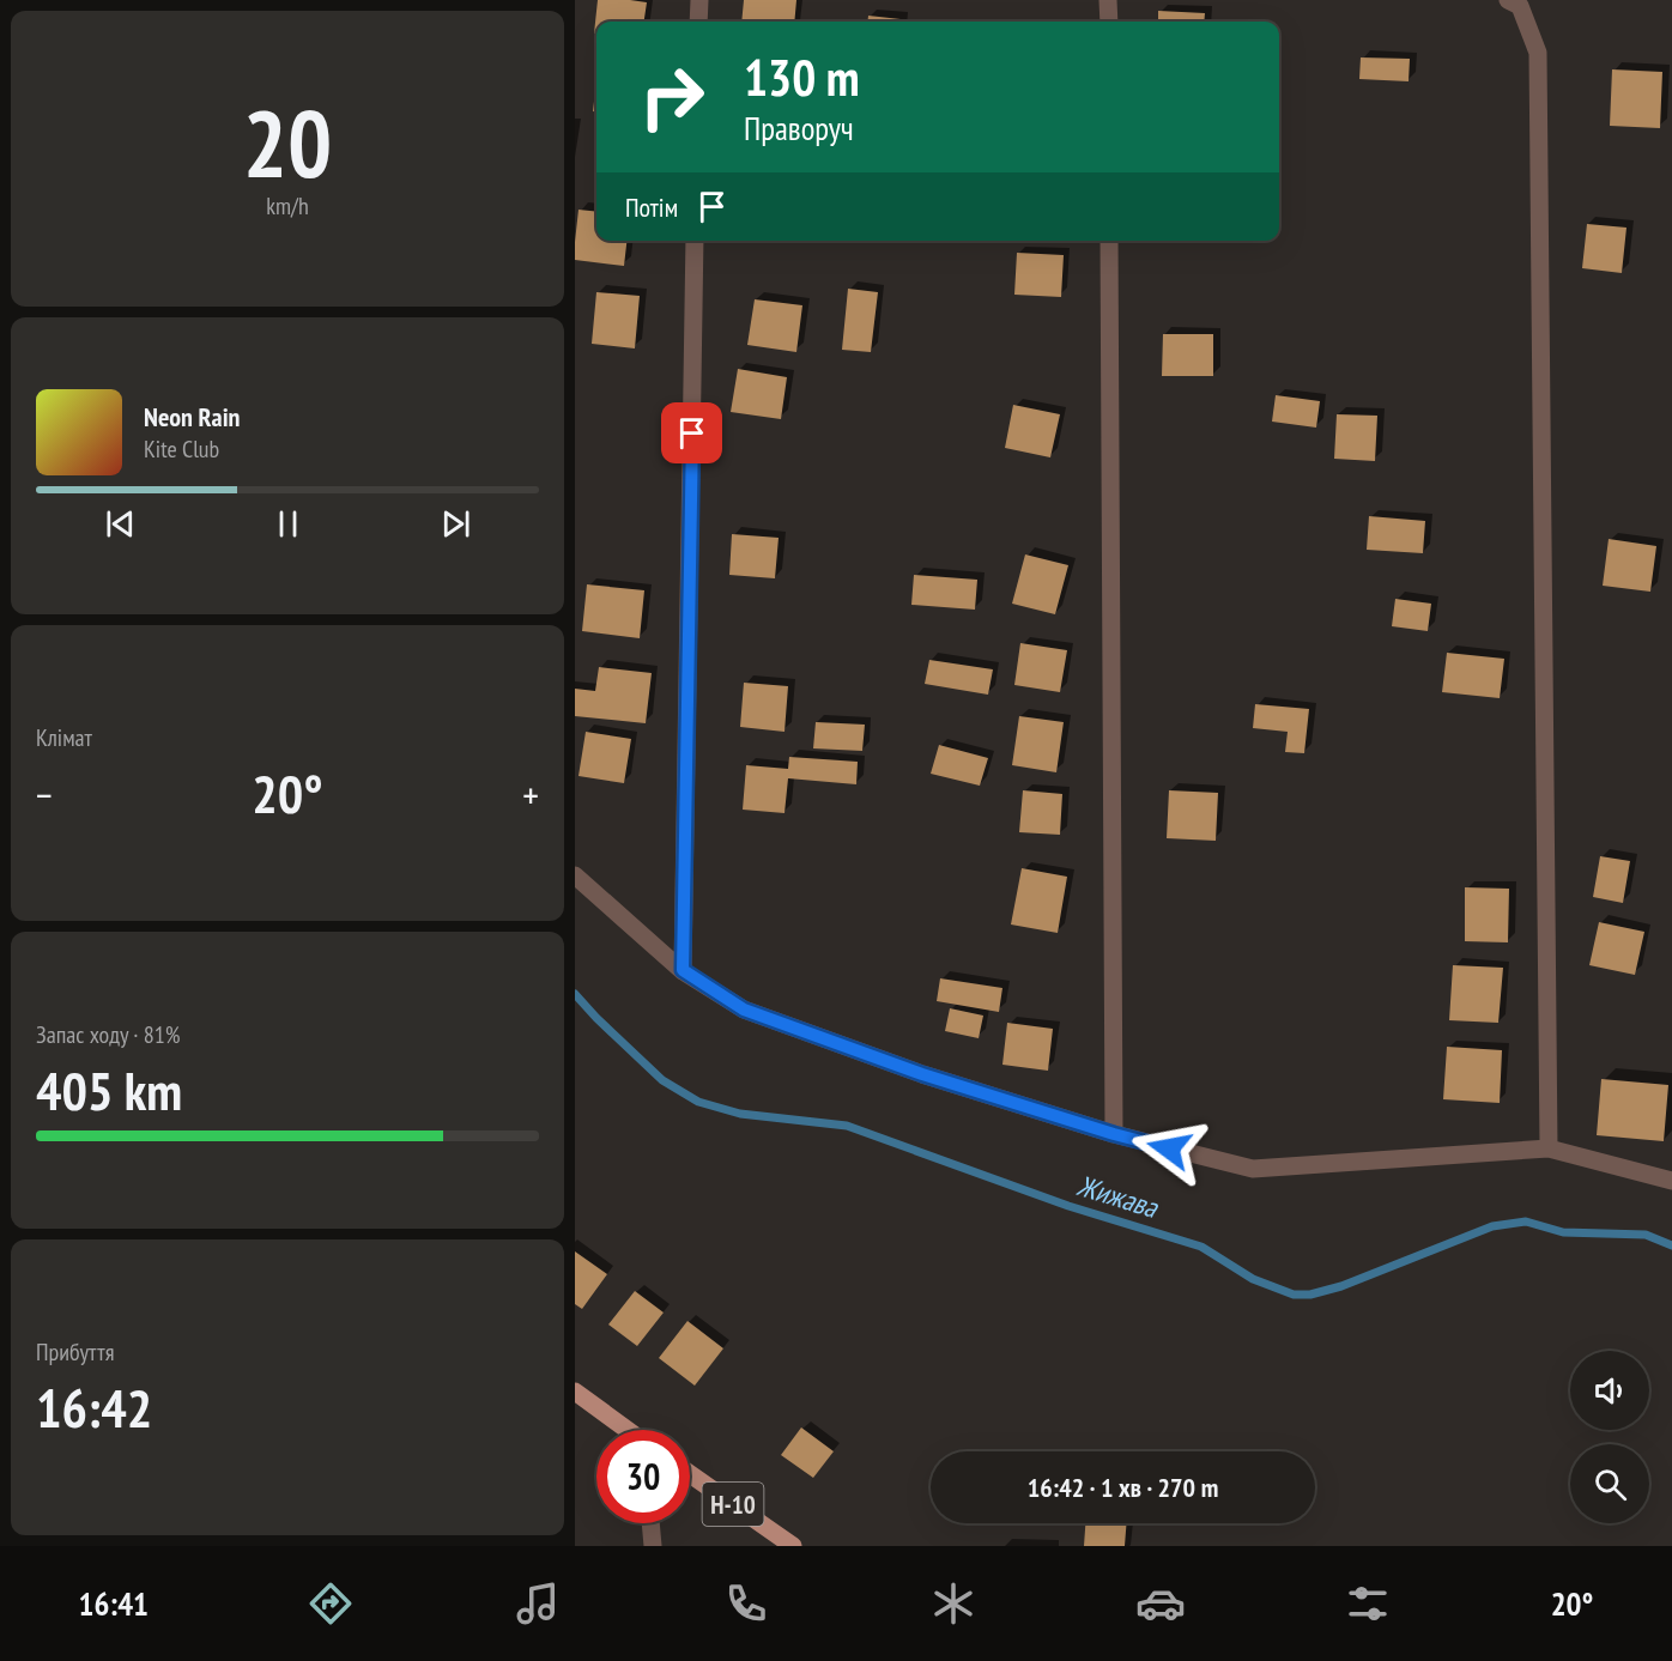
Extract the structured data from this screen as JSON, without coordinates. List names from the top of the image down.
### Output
{
  "streets": {
    "main road": ["Н-10"]
  },
  "water": ["Жижава"],
  "page": {
    "tile": [
      ["20", "km/h"],
      "Клімат",
      ["Запас ходу · 81%", "405 km"],
      ["Прибуття", "16:42"]
    ],
    "turn": ["130 m", "Праворуч"],
    "then": "Потім",
    "song": ["Neon Rain", "Kite Club"],
    "heat": ["−", "20°", "+"],
    "limit": "30",
    "trip": "16:42 · 1 хв · 270 m",
    "tabs": ["16:41", "20°"]
  }
}
